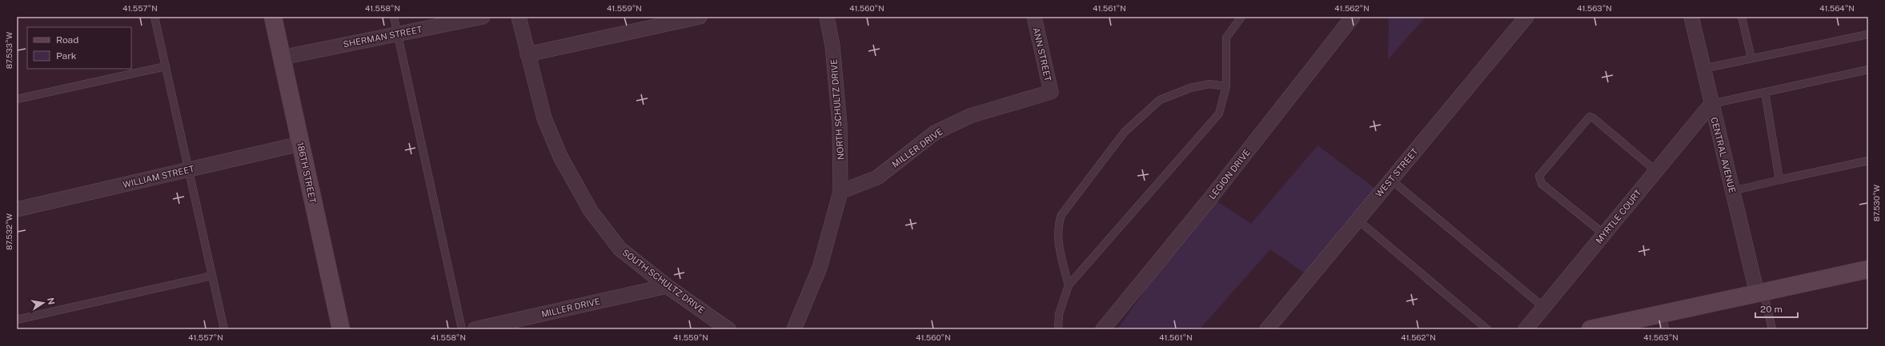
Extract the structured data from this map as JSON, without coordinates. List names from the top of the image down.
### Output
{
  "streets": {
    "street": [
      "SHERMAN STREET",
      "ANN STREET",
      "NORTH SCHULTZ DRIVE",
      "MILLER DRIVE",
      "CENTRAL AVENUE",
      "186TH STREET",
      "WEST STREET",
      "LEGION DRIVE",
      "WILLIAM STREET",
      "MYRTLE COURT",
      "SOUTH SCHULTZ DRIVE"
    ]
  },
  "crossings": [
    ["SHERMAN STREET", "186TH STREET"],
    ["ANN STREET", "MILLER DRIVE"],
    ["NORTH SCHULTZ DRIVE", "MILLER DRIVE"],
    ["MILLER DRIVE", "SOUTH SCHULTZ DRIVE"],
    ["CENTRAL AVENUE", "MYRTLE COURT"],
    ["186TH STREET", "WILLIAM STREET"]
  ],
  "legend": ["Road", "Park"],
  "scale_bar": "20 m",
  "north": "right",
  "coordinates": [
    "41.557°N",
    "41.558°N",
    "41.559°N",
    "41.560°N",
    "41.561°N",
    "41.562°N",
    "41.563°N",
    "41.564°N",
    "87.533°W",
    "87.530°W",
    "87.532°W"
  ]
}
